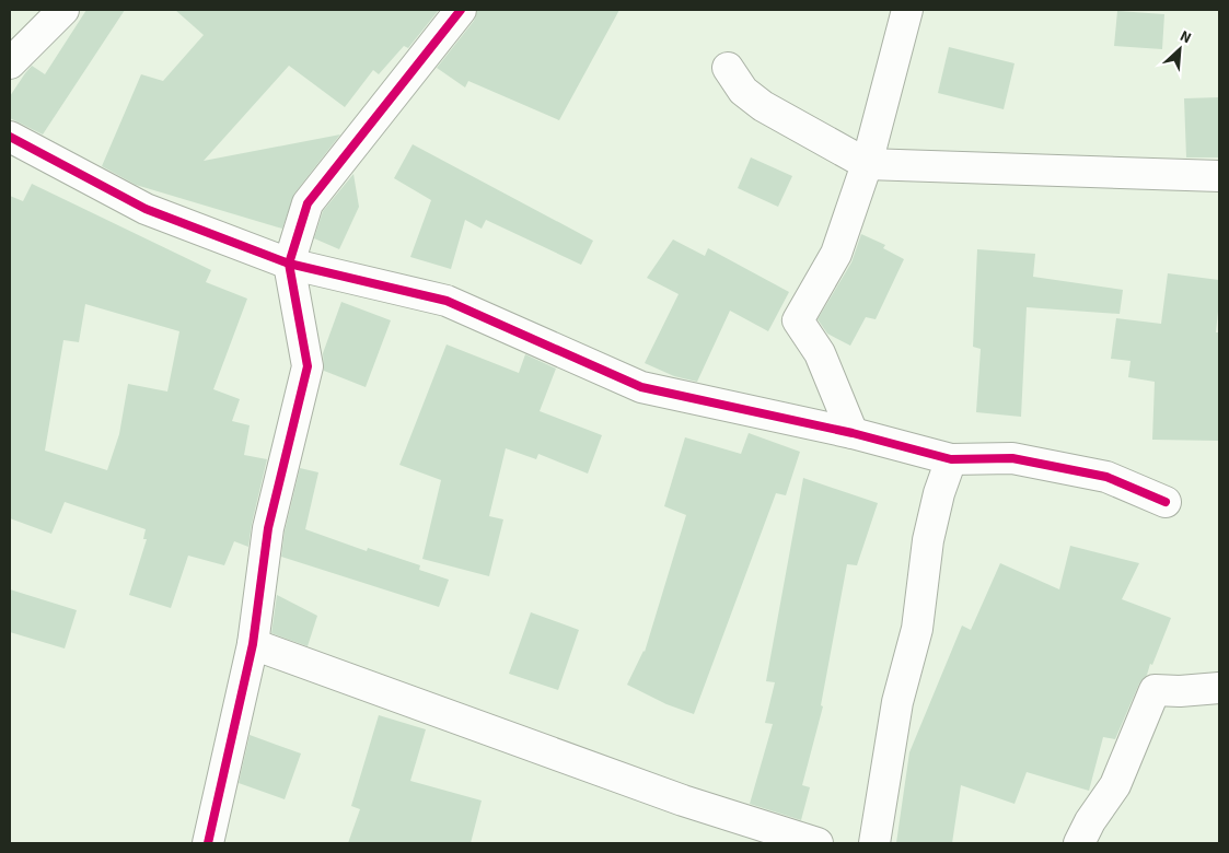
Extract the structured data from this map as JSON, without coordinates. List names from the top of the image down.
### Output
{
  "north": "top right"
}
